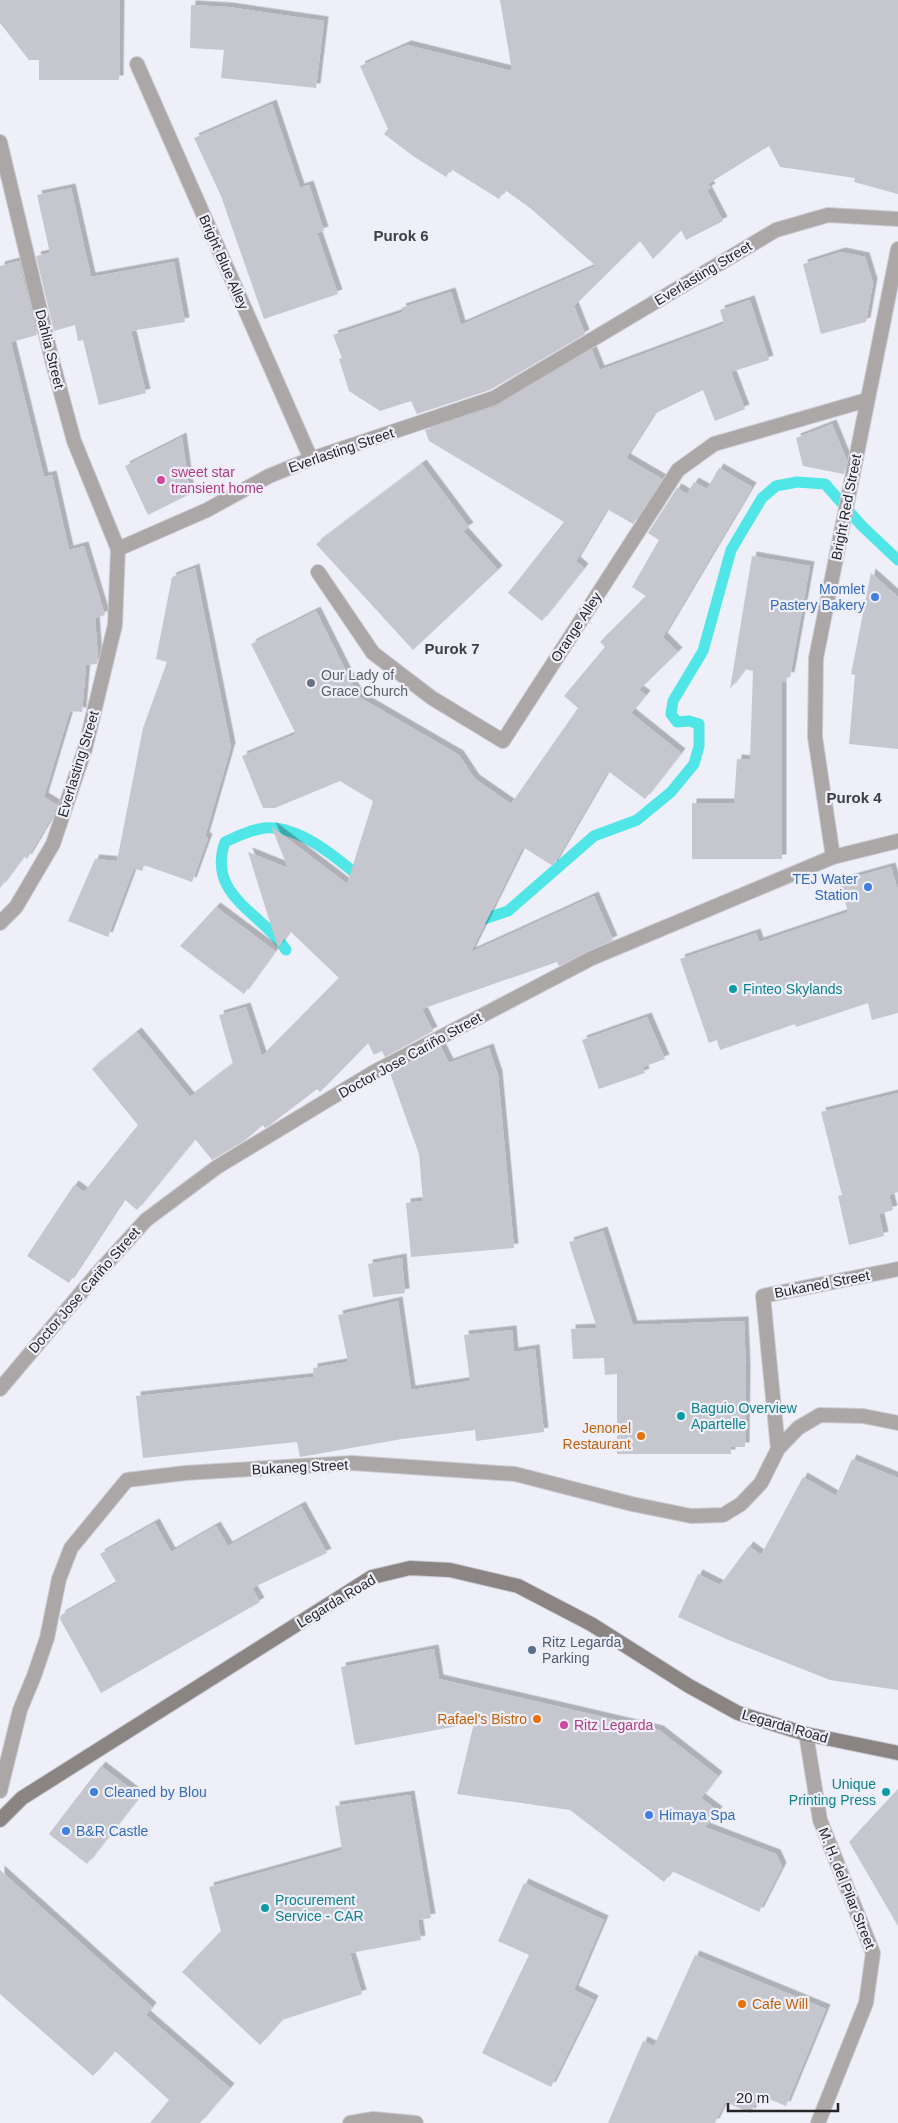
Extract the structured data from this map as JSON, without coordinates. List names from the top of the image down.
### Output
{
  "streets": {
    "main road": ["Legarda Road"],
    "street": [
      "Bright Blue Alley",
      "Everlasting Street",
      "Dahlia Street",
      "Bright Red Street",
      "Orange Alley",
      "Doctor Jose Cariño Street",
      "Bukaned Street",
      "Bukaneg Street",
      "M. H. del Pilar Street"
    ]
  },
  "crossings": [
    ["Bright Blue Alley", "Everlasting Street"],
    ["Everlasting Street", "Dahlia Street"],
    ["Bright Red Street", "Orange Alley"],
    ["Bright Red Street", "Doctor Jose Cariño Street"],
    ["Bukaned Street", "Bukaneg Street"],
    ["Legarda Road", "M. H. del Pilar Street"]
  ],
  "districts": ["Purok 6", "Purok 7", "Purok 4"],
  "places": [
    "sweet star transient home",
    "Momlet Pastery Bakery",
    "Our Lady of Grace Church",
    "TEJ Water Station",
    "Finteo Skylands",
    "Baguio Overview Apartelle",
    "Jenonel Restaurant",
    "Ritz Legarda Parking",
    "Rafael's Bistro",
    "Ritz Legarda",
    "Cleaned by Blou",
    "Unique Printing Press",
    "Himaya Spa",
    "B&R Castle",
    "Procurement Service - CAR",
    "Cafe Will"
  ],
  "scale_bar": "20 m"
}
